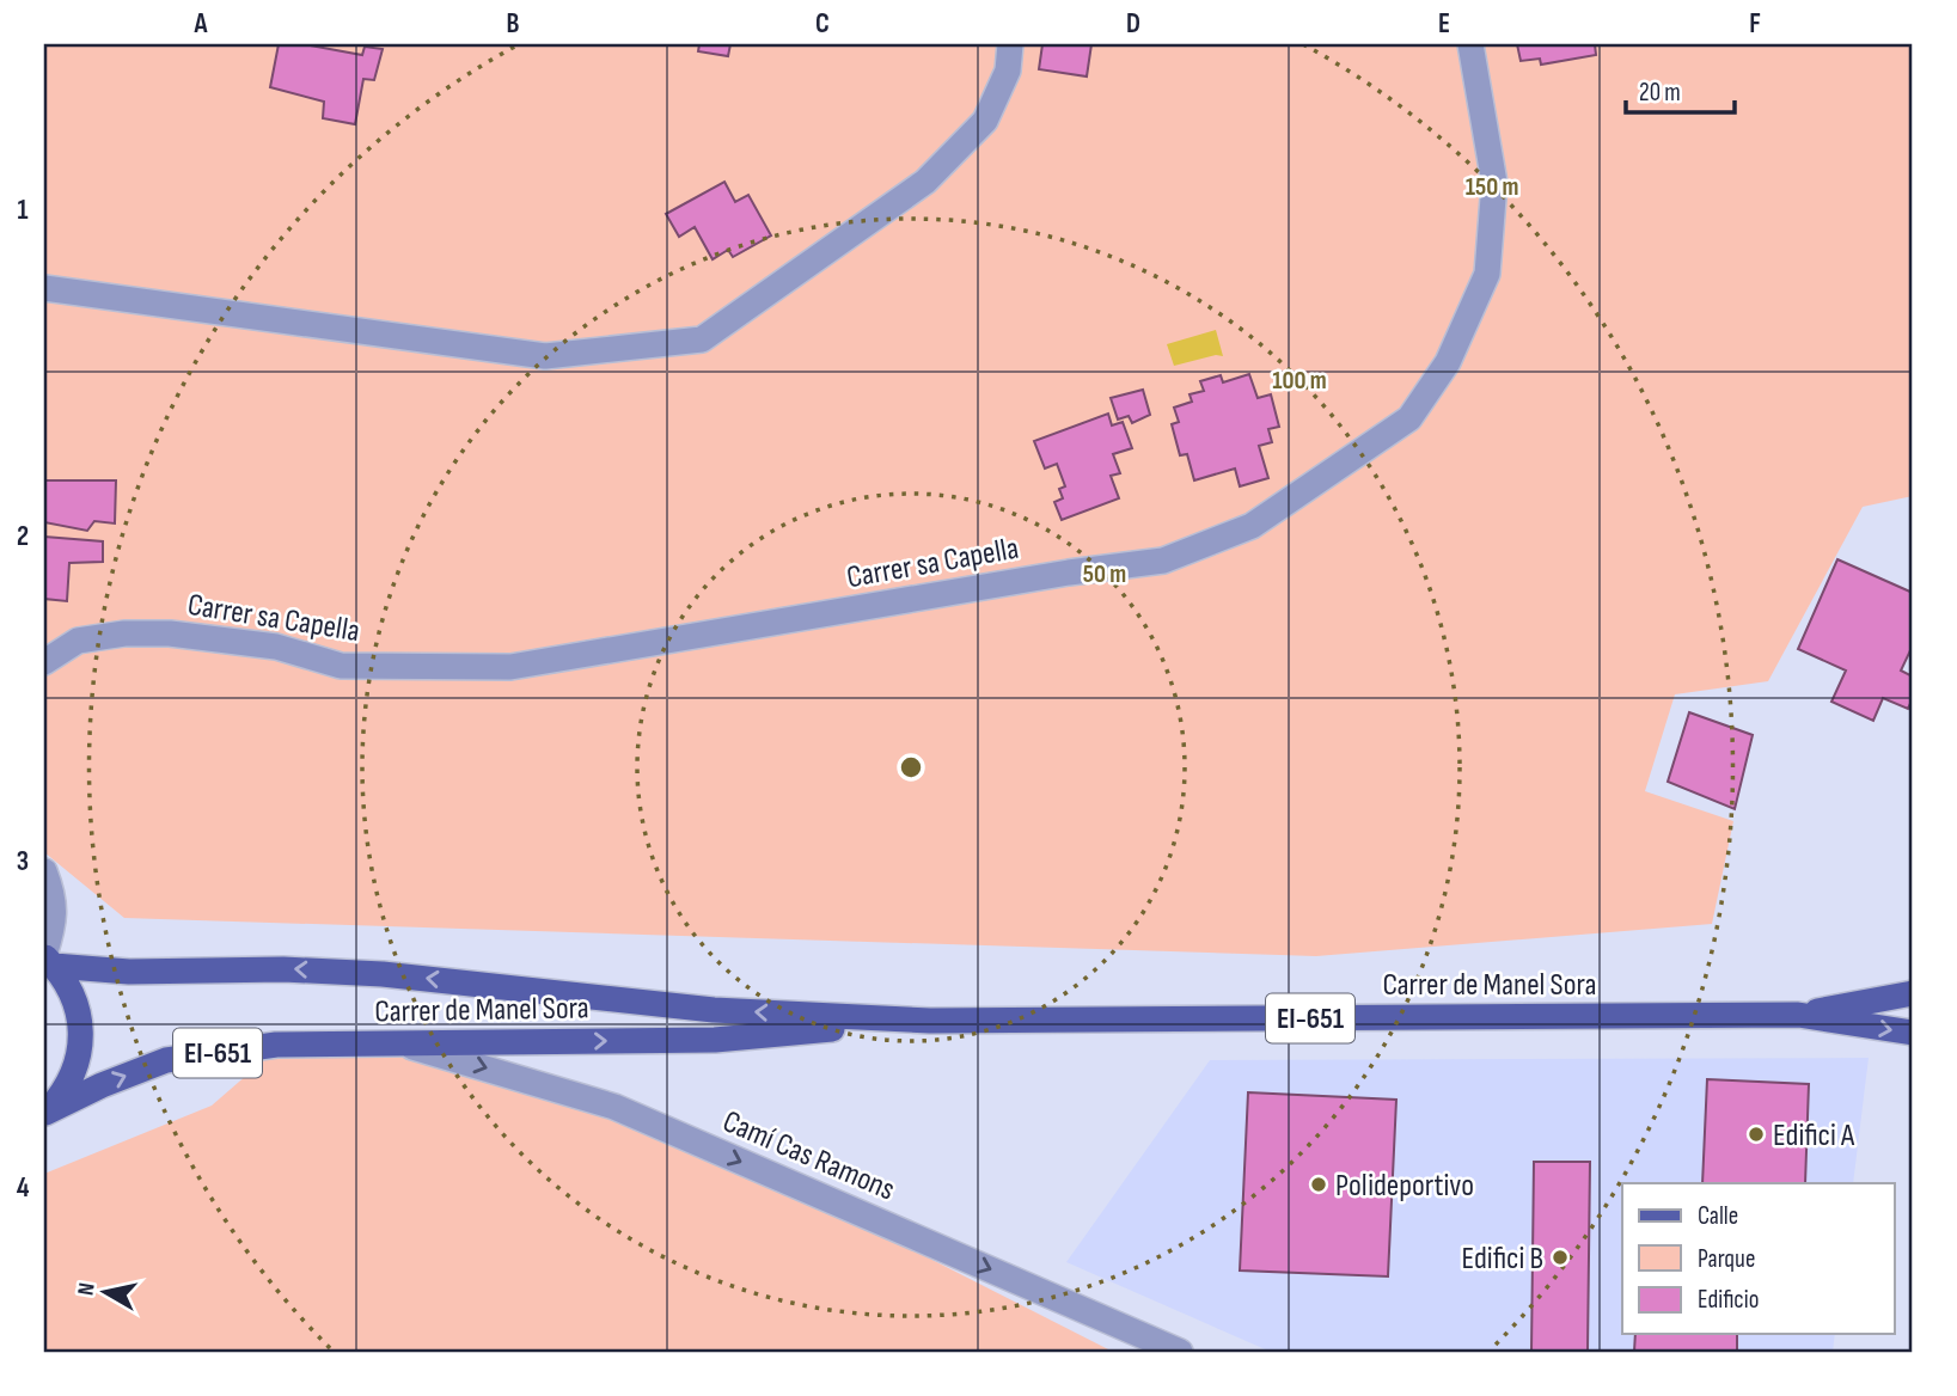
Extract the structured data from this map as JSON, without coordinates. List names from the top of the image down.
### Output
{
  "streets": {
    "main road": ["Carrer de Manel Sora", "EI-651"],
    "street": ["Carrer sa Capella", "Camí Cas Ramons"]
  },
  "crossings": [
    ["Carrer de Manel Sora", "EI-651"],
    ["Carrer de Manel Sora", "Camí Cas Ramons"]
  ],
  "one_way": ["Camí Cas Ramons"],
  "places": ["Edifici A", "Polideportivo", "Edifici B"],
  "legend": ["Calle", "Parque", "Edificio"],
  "scale_bar": "20 m",
  "north": "left",
  "grid": {
    "columns": [
      "A",
      "B",
      "C",
      "D",
      "E",
      "F"
    ],
    "rows": [
      "1",
      "2",
      "3",
      "4"
    ]
  },
  "rings": ["150 m", "100 m", "50 m"]
}
